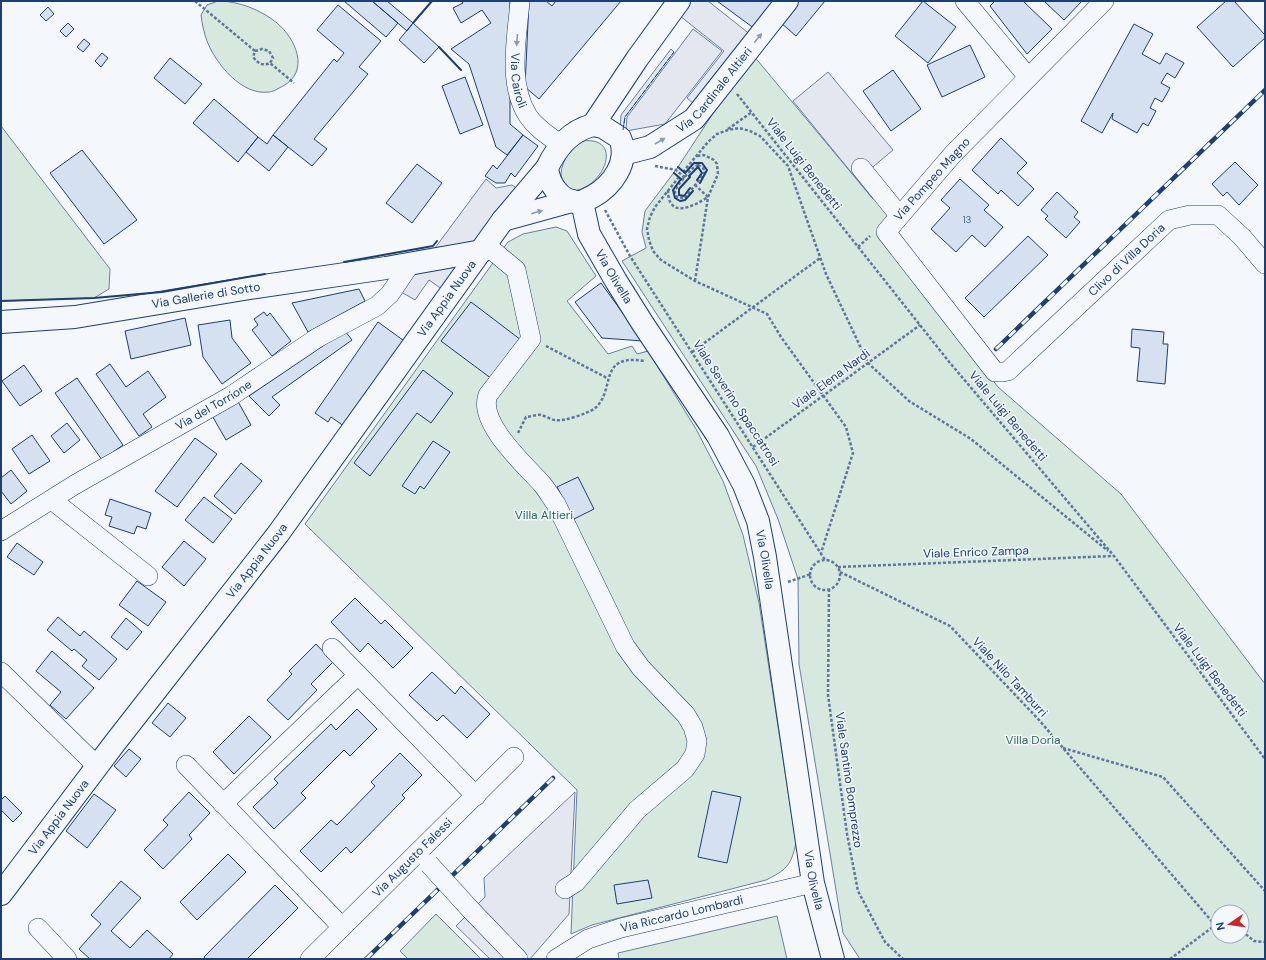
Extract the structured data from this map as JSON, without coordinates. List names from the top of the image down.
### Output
{
  "streets": {
    "main road": [
      "Via Cardinale Altieri",
      "Via Olivella",
      "Via Gallerie di Sotto",
      "Via Appia Nuova"
    ],
    "street": [
      "Via Cairoli",
      "Via Pompeo Magno",
      "Clivo di Villa Doria",
      "Via del Torrione",
      "Via Augusto Falessi",
      "Via Riccardo Lombardi"
    ],
    "path": [
      "Viale Luigi Benedetti",
      "Viale Elena Nardi",
      "Viale Severino Spaccatrosi",
      "Viale Enrico Zampa",
      "Viale Nilo Tamburri",
      "Viale Santino Bomprezzo"
    ]
  },
  "crossings": [
    ["Via Cairoli", "Via Cardinale Altieri"],
    ["Via Cairoli", "Via Olivella"],
    ["Via Cairoli", "Via Appia Nuova"],
    ["Via Cairoli", "Viale Severino Spaccatrosi"],
    ["Via Cardinale Altieri", "Via Olivella"],
    ["Via Cardinale Altieri", "Via Appia Nuova"],
    ["Via Cardinale Altieri", "Viale Severino Spaccatrosi"],
    ["Viale Luigi Benedetti", "Viale Elena Nardi"],
    ["Viale Luigi Benedetti", "Viale Enrico Zampa"],
    ["Via Pompeo Magno", "Clivo di Villa Doria"],
    ["Via Olivella", "Via Appia Nuova"],
    ["Via Olivella", "Viale Severino Spaccatrosi"],
    ["Via Olivella", "Via Riccardo Lombardi"],
    ["Via Gallerie di Sotto", "Via Appia Nuova"],
    ["Via Gallerie di Sotto", "Via del Torrione"],
    ["Via Appia Nuova", "Viale Severino Spaccatrosi"],
    ["Viale Elena Nardi", "Viale Severino Spaccatrosi"],
    ["Viale Severino Spaccatrosi", "Viale Enrico Zampa"],
    ["Viale Severino Spaccatrosi", "Viale Nilo Tamburri"],
    ["Viale Severino Spaccatrosi", "Viale Santino Bomprezzo"],
    ["Viale Enrico Zampa", "Viale Nilo Tamburri"],
    ["Viale Enrico Zampa", "Viale Santino Bomprezzo"],
    ["Viale Nilo Tamburri", "Viale Santino Bomprezzo"]
  ],
  "one_way": ["Via Cairoli"],
  "parks": ["Villa Altieri", "Villa Doria"],
  "house_numbers": ["13"],
  "north": "left"
}
